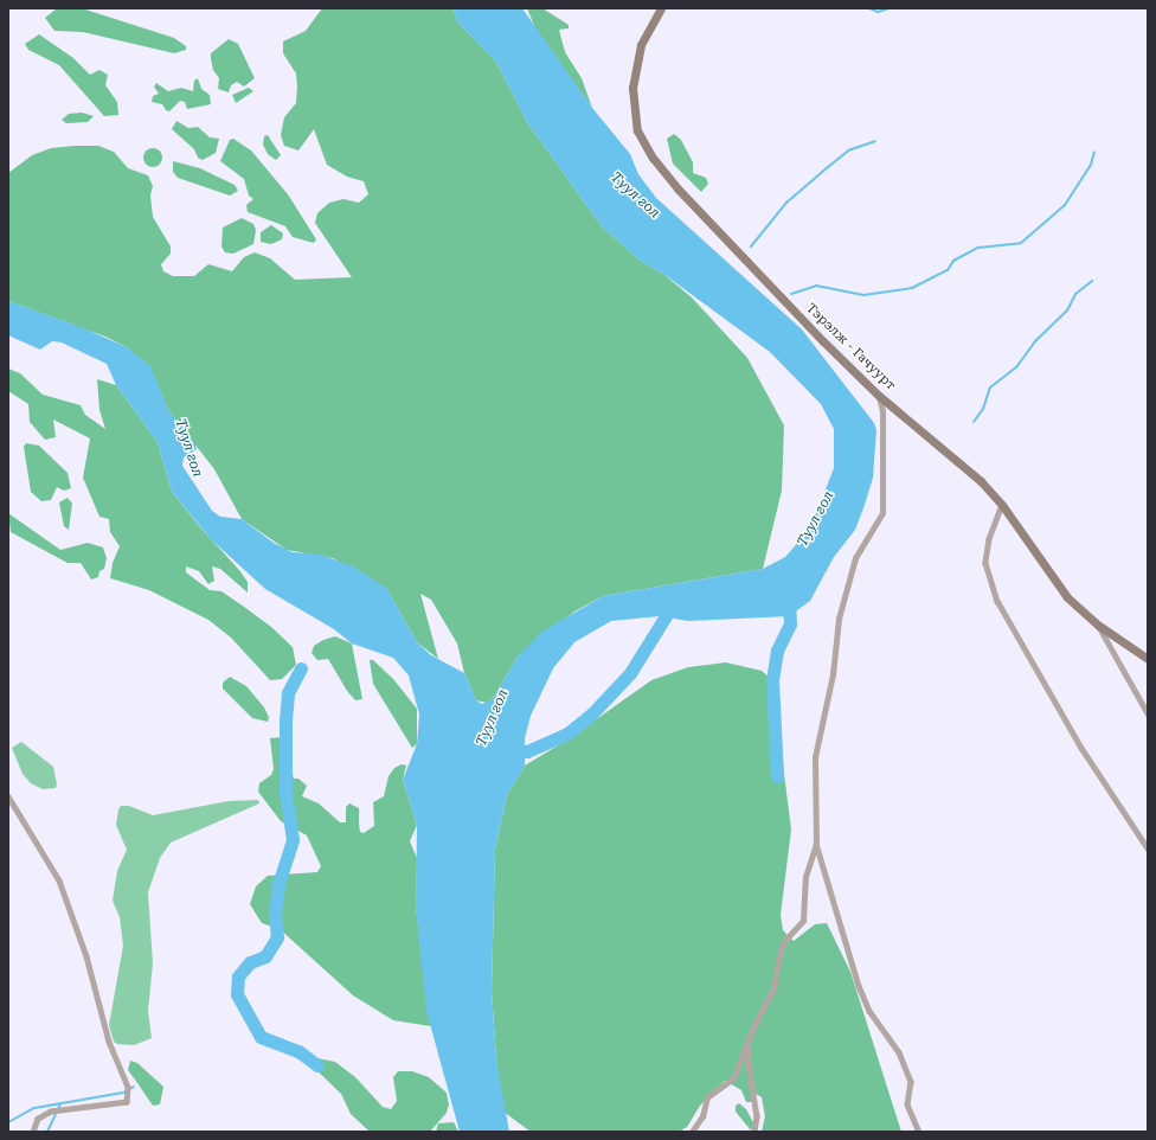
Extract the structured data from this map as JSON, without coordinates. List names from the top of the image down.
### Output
{
  "streets": {
    "main road": ["Тэрэлж - Гачуурт"]
  },
  "water": ["Туул гол"]
}
